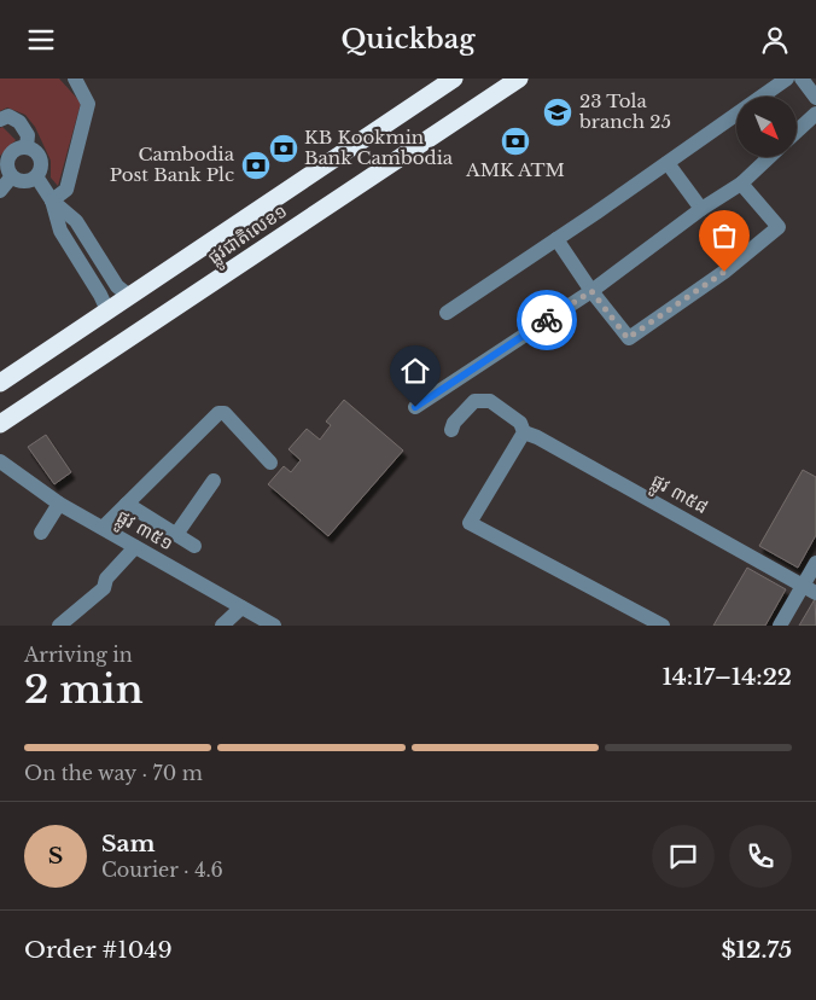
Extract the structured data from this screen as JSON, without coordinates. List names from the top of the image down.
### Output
{
  "streets": {
    "highway": ["ផ្លូវជាតិលេខ១"],
    "street": ["ផ្លូវ ៣៥៨", "ផ្លូវ ៣៥១"]
  },
  "places": {
    "school or university": ["23 Tola branch 25"],
    "bank": ["AMK ATM", "KB Kookmin Bank Cambodia", "Cambodia Post Bank Plc"]
  },
  "north": "bottom right",
  "page": {
    "header": "Quickbag",
    "heading": ["2 min", "Arriving in", "14:17–14:22"],
    "panel": [
      "Sam",
      "Courier · 4.6",
      "Order #1049",
      "$12.75"
    ],
    "bar": "On the way · 70 m",
    "round": "S"
  }
}
